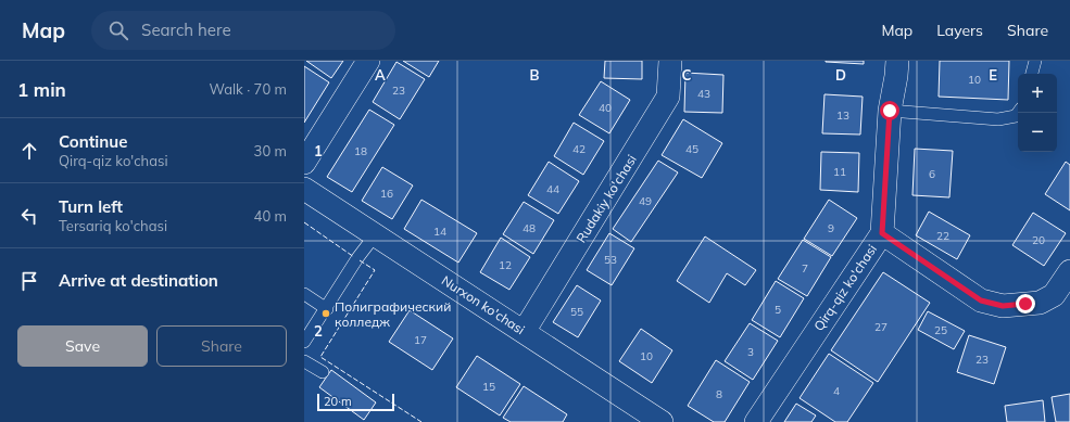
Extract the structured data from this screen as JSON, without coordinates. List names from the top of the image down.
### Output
{
  "streets": {
    "street": ["Rudakiy ko'chasi", "Qirq-qiz ko'chasi", "Nurxon ko'chasi"]
  },
  "crossings": [
    ["Rudakiy ko'chasi", "Nurxon ko'chasi"]
  ],
  "places": ["Полиграфический колледж"],
  "house_numbers": [
    "10",
    "23",
    "43",
    "40",
    "13",
    "42",
    "45",
    "18",
    "11",
    "6",
    "44",
    "16",
    "49",
    "48",
    "9",
    "14",
    "22",
    "20",
    "53",
    "12",
    "7",
    "5",
    "55",
    "27",
    "25",
    "17",
    "3",
    "10",
    "23",
    "15",
    "4",
    "8"
  ],
  "scale_bar": "20 m",
  "page": {
    "header": "Map",
    "search": "Search here",
    "nav": ["Map", "Layers", "Share"],
    "heading": ["1 min", "Walk · 70 m"],
    "map_buttons": ["+", "−"],
    "list": [
      ["Continue", "Qirq-qiz ko'chasi", "30 m"],
      ["Turn left", "Tersariq ko'chasi", "40 m"],
      "Arrive at destination"
    ],
    "buttons": ["Save", "Share"],
    "scale": "20 m"
  },
  "grid": {
    "columns": [
      "A",
      "B",
      "C",
      "D",
      "E"
    ],
    "rows": ["1", "2"]
  }
}
